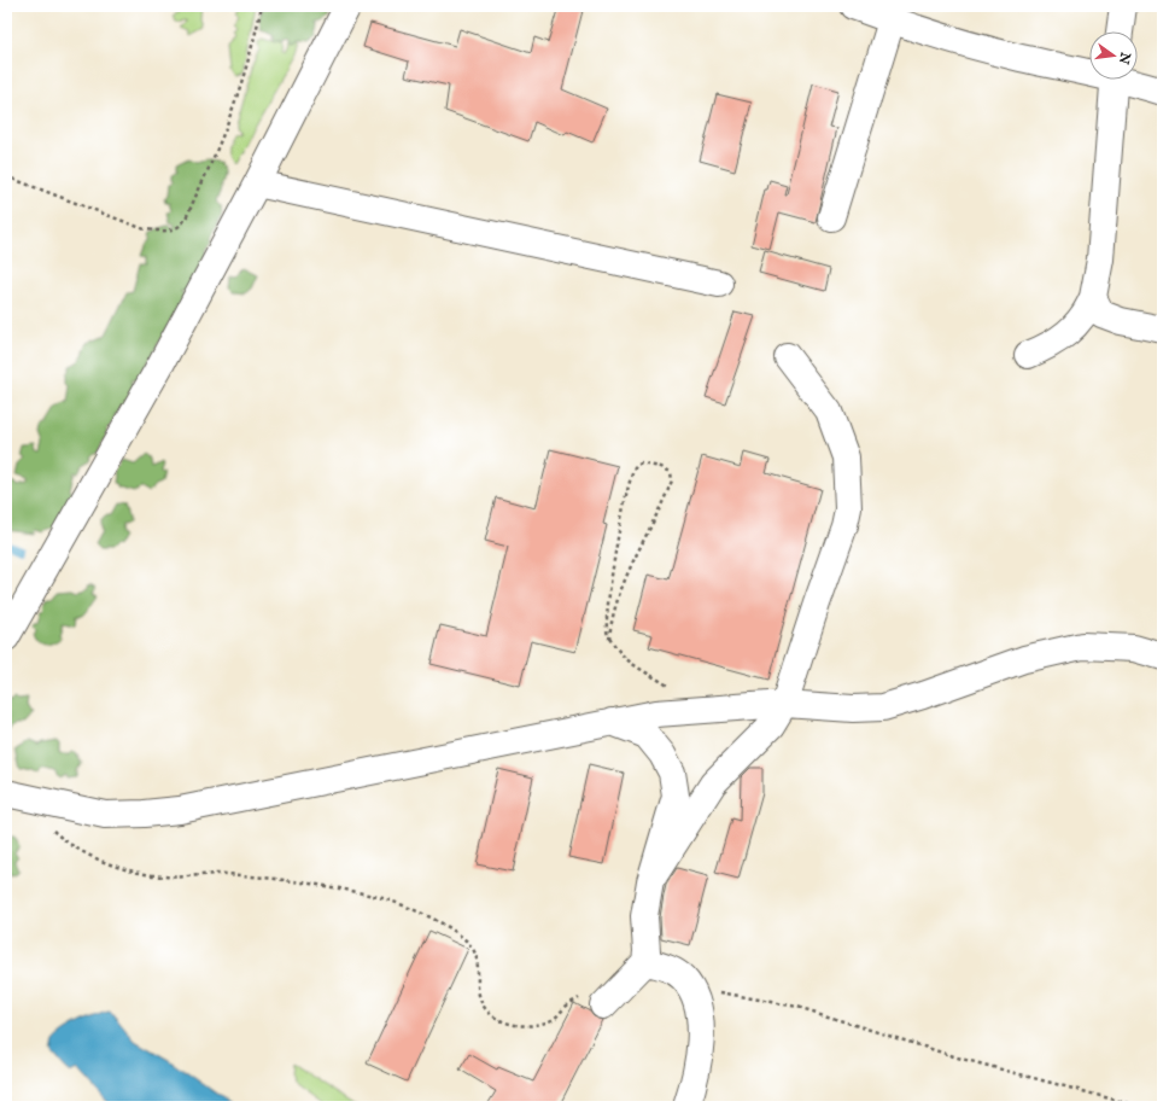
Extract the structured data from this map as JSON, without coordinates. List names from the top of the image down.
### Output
{
  "north": "right"
}
